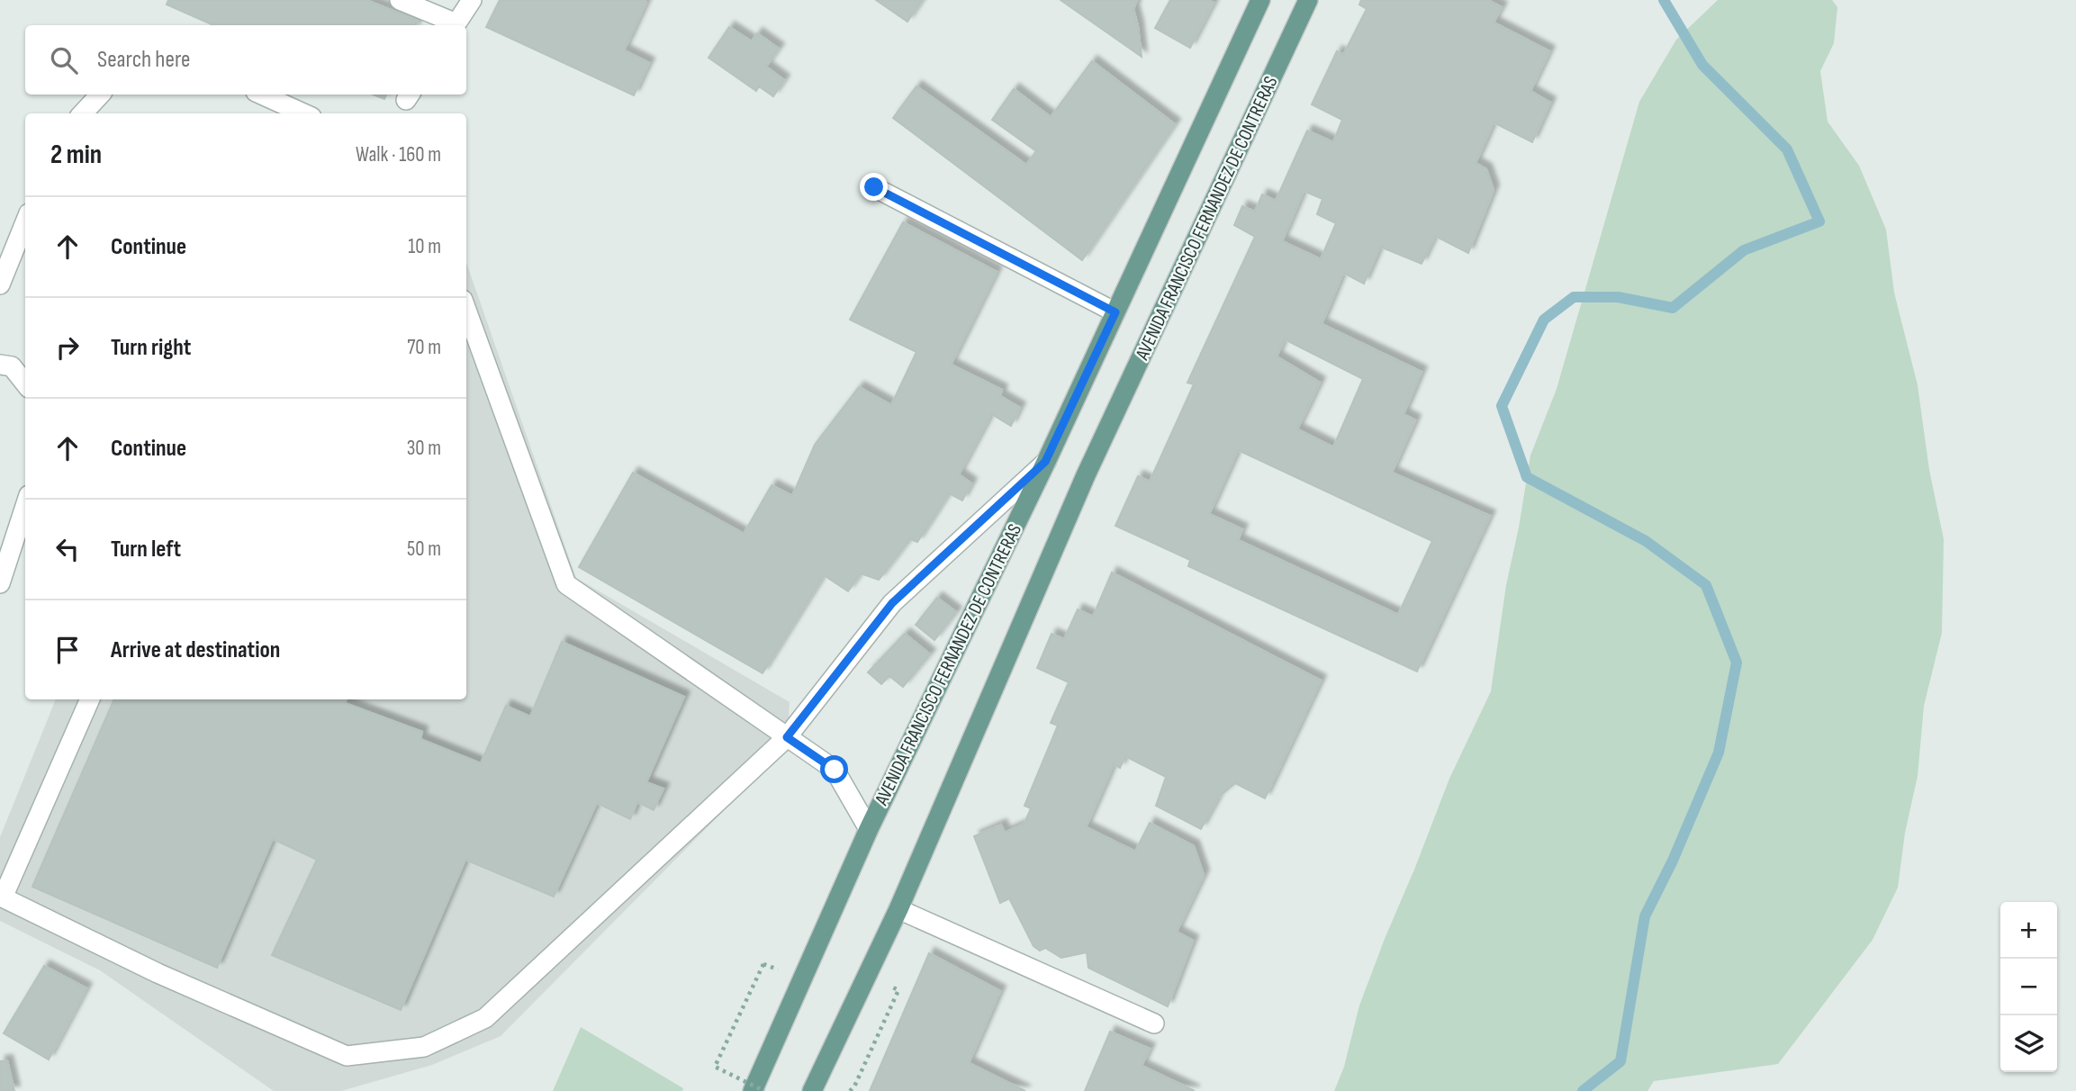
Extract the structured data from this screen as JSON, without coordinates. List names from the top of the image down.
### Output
{
  "streets": {
    "main road": ["AVENIDA FRANCISCO FERNANDEZ DE CONTRERAS"]
  },
  "page": {
    "search": "Search here",
    "heading": ["2 min", "Walk · 160 m"],
    "list": [
      ["Continue", "10 m"],
      ["Turn right", "70 m"],
      ["Continue", "30 m"],
      ["Turn left", "50 m"],
      "Arrive at destination"
    ],
    "map_buttons": ["+", "−"]
  }
}
